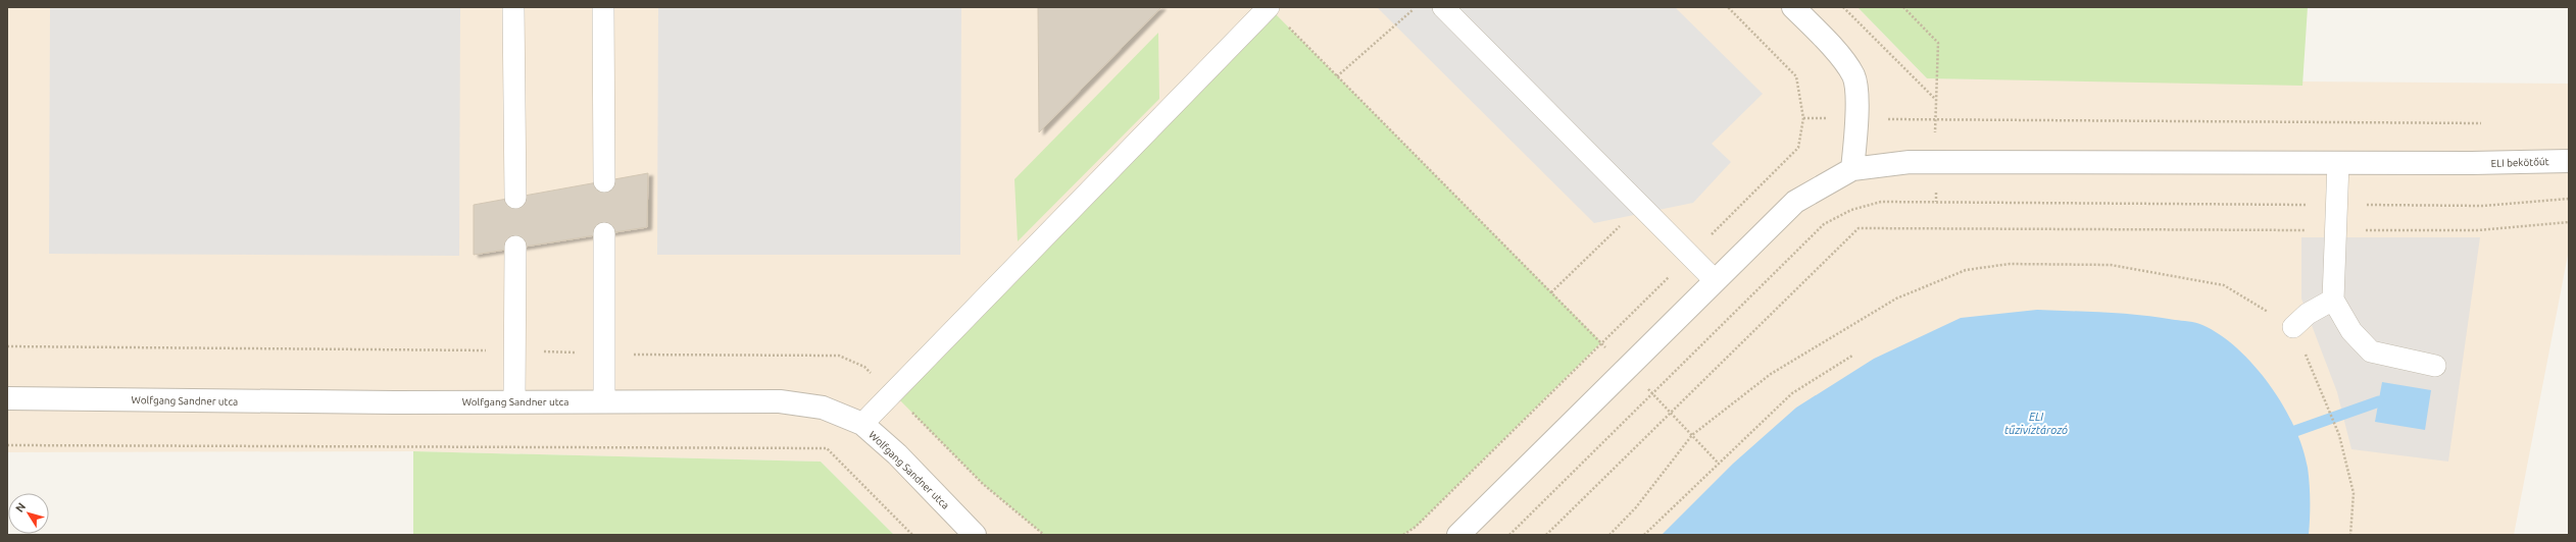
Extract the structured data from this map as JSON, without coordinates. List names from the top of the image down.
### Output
{
  "streets": {
    "street": ["ELI bekötőút", "Wolfgang Sandner utca"]
  },
  "water": ["ELI tűzivíztározó"],
  "north": "top left"
}
